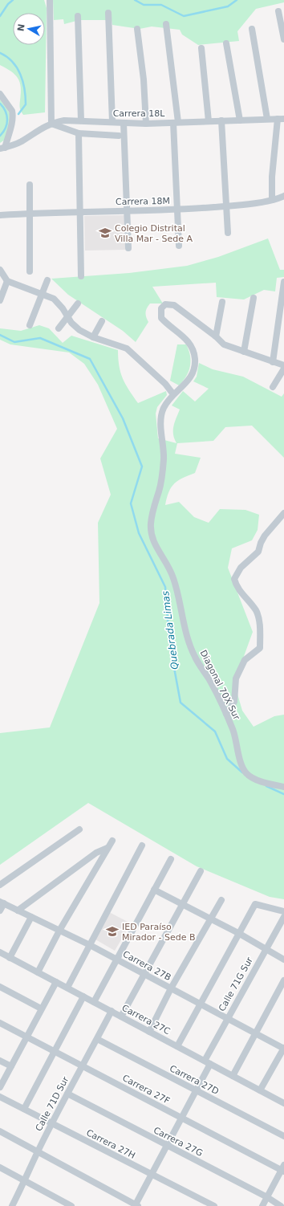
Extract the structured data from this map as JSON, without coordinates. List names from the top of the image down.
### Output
{
  "streets": {
    "street": [
      "Carrera 18L",
      "Carrera 18M",
      "Diagonal 70X Sur",
      "Carrera 27B",
      "Calle 71G Sur",
      "Carrera 27C",
      "Carrera 27D",
      "Carrera 27F",
      "Calle 71D Sur",
      "Carrera 27G",
      "Carrera 27H"
    ]
  },
  "crossings": [
    ["Carrera 27B", "Calle 71G Sur"],
    ["Calle 71G Sur", "Carrera 27C"],
    ["Calle 71G Sur", "Carrera 27D"],
    ["Calle 71G Sur", "Carrera 27F"],
    ["Calle 71G Sur", "Carrera 27G"],
    ["Calle 71G Sur", "Carrera 27H"],
    ["Carrera 27C", "Calle 71D Sur"],
    ["Carrera 27D", "Calle 71D Sur"],
    ["Carrera 27F", "Calle 71D Sur"],
    ["Calle 71D Sur", "Carrera 27G"],
    ["Calle 71D Sur", "Carrera 27H"]
  ],
  "water": ["Quebrada Limas"],
  "places": {
    "school or university": ["Colegio Distrital Villa Mar - Sede A", "IED Paraíso Mirador - Sede B"]
  },
  "north": "left"
}
